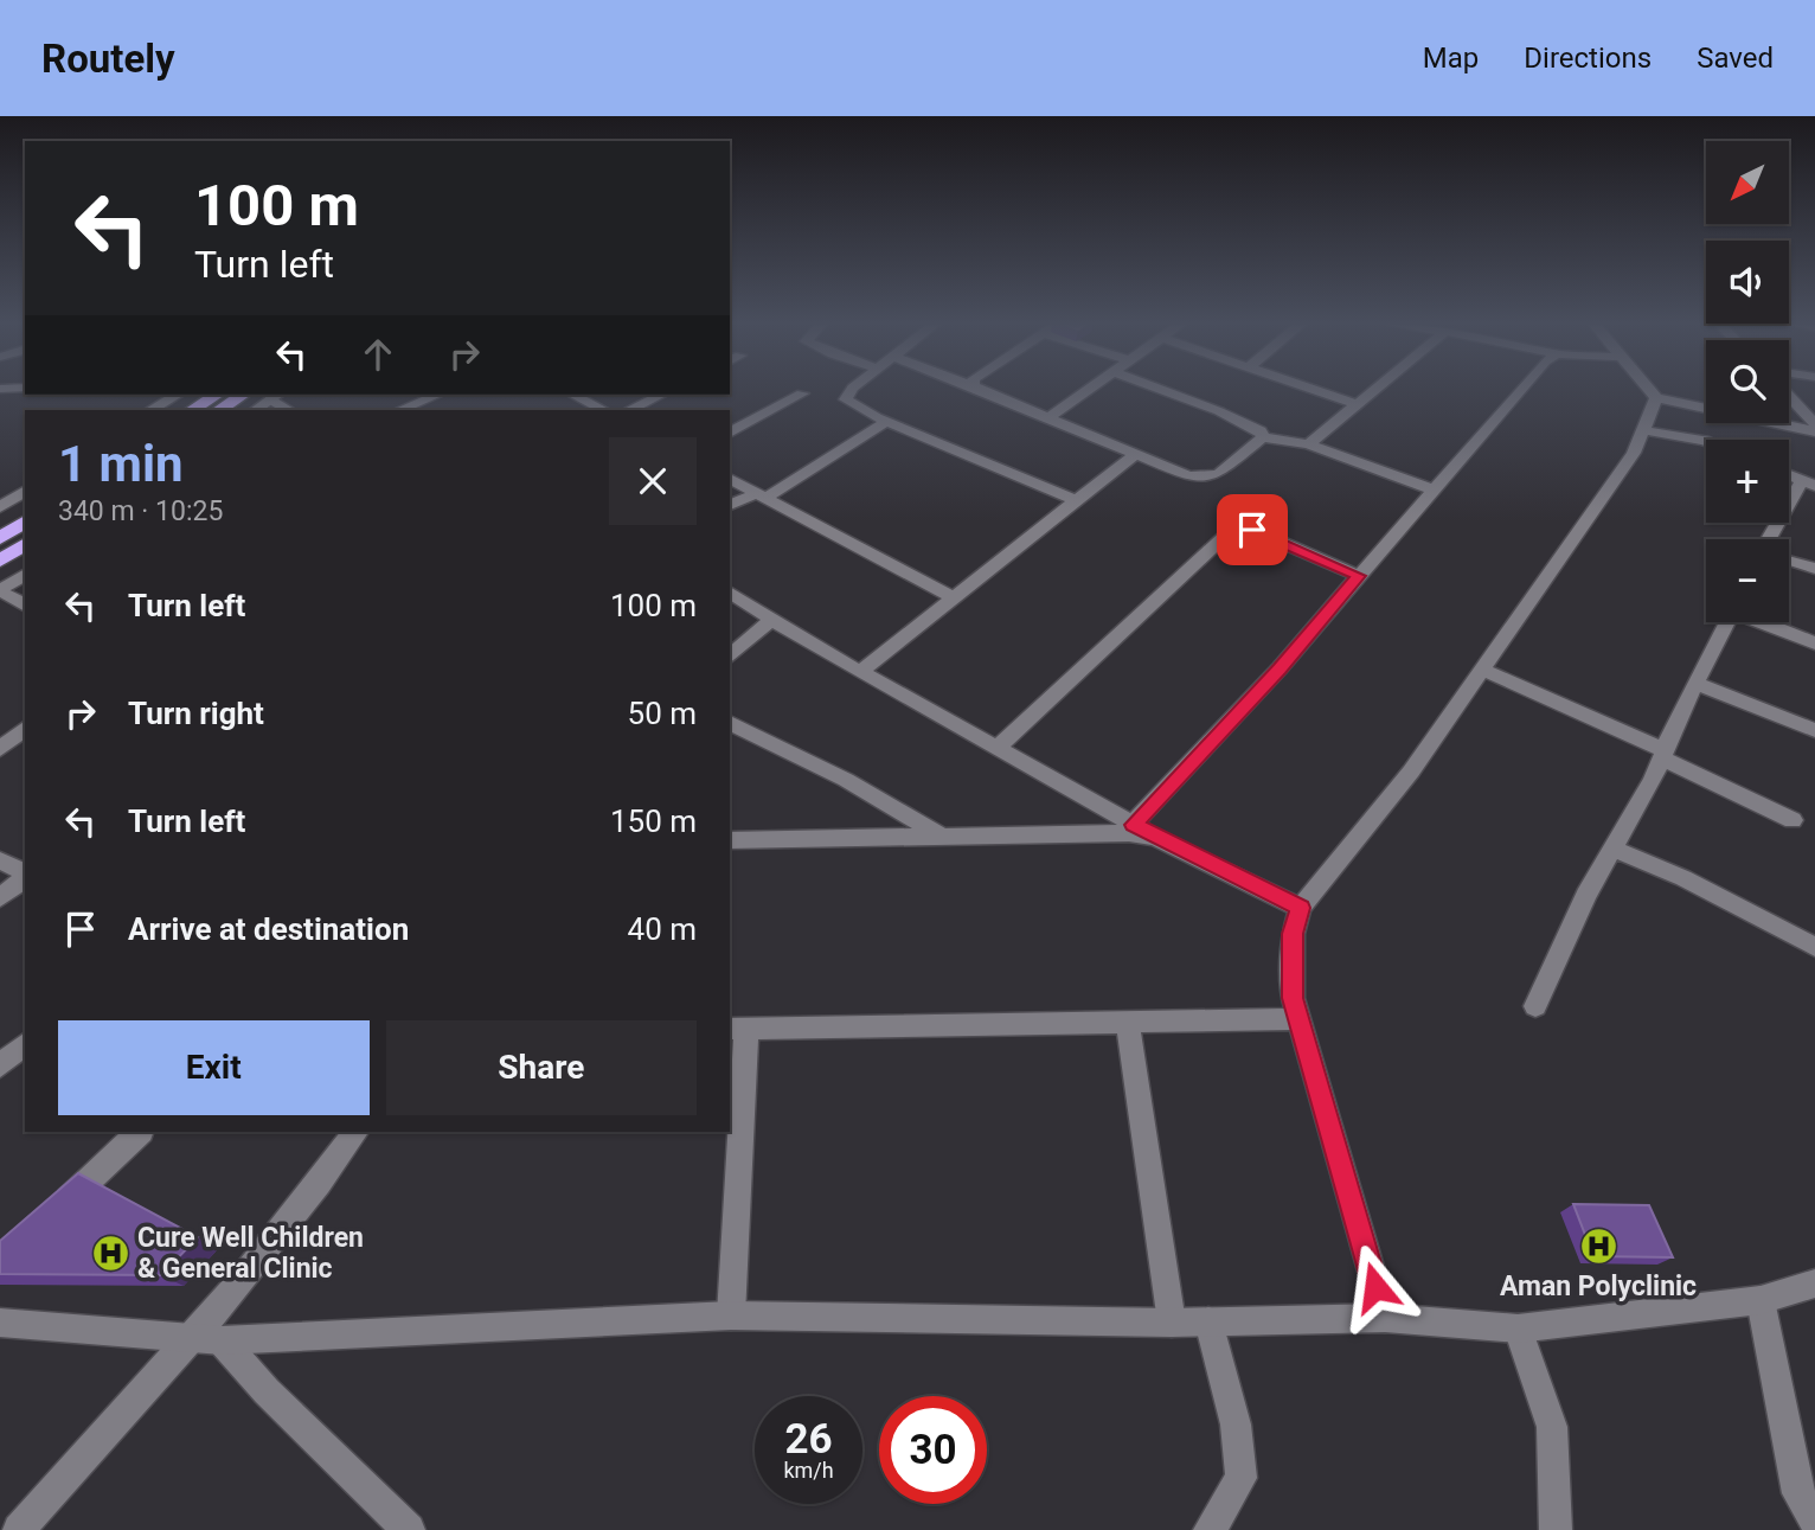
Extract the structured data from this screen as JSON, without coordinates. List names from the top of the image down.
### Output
{
  "places": {
    "hospital": ["Aman Polyclinic", "Cure Well Children & General Clinic"]
  },
  "north": "bottom left",
  "page": {
    "header": "Routely",
    "nav": ["Map", "Directions", "Saved"],
    "map_buttons": ["+", "−"],
    "turn": ["100 m", "Turn left"],
    "heading": ["1 min", "340 m · 10:25"],
    "list": [
      {
        "name": "Turn left",
        "value": "100 m"
      },
      {
        "name": "Turn right",
        "value": "50 m"
      },
      {
        "name": "Turn left",
        "value": "150 m"
      },
      {
        "name": "Arrive at destination",
        "value": "40 m"
      }
    ],
    "buttons": ["Exit", "Share"],
    "speed": "26 km/h",
    "limit": "30"
  }
}
